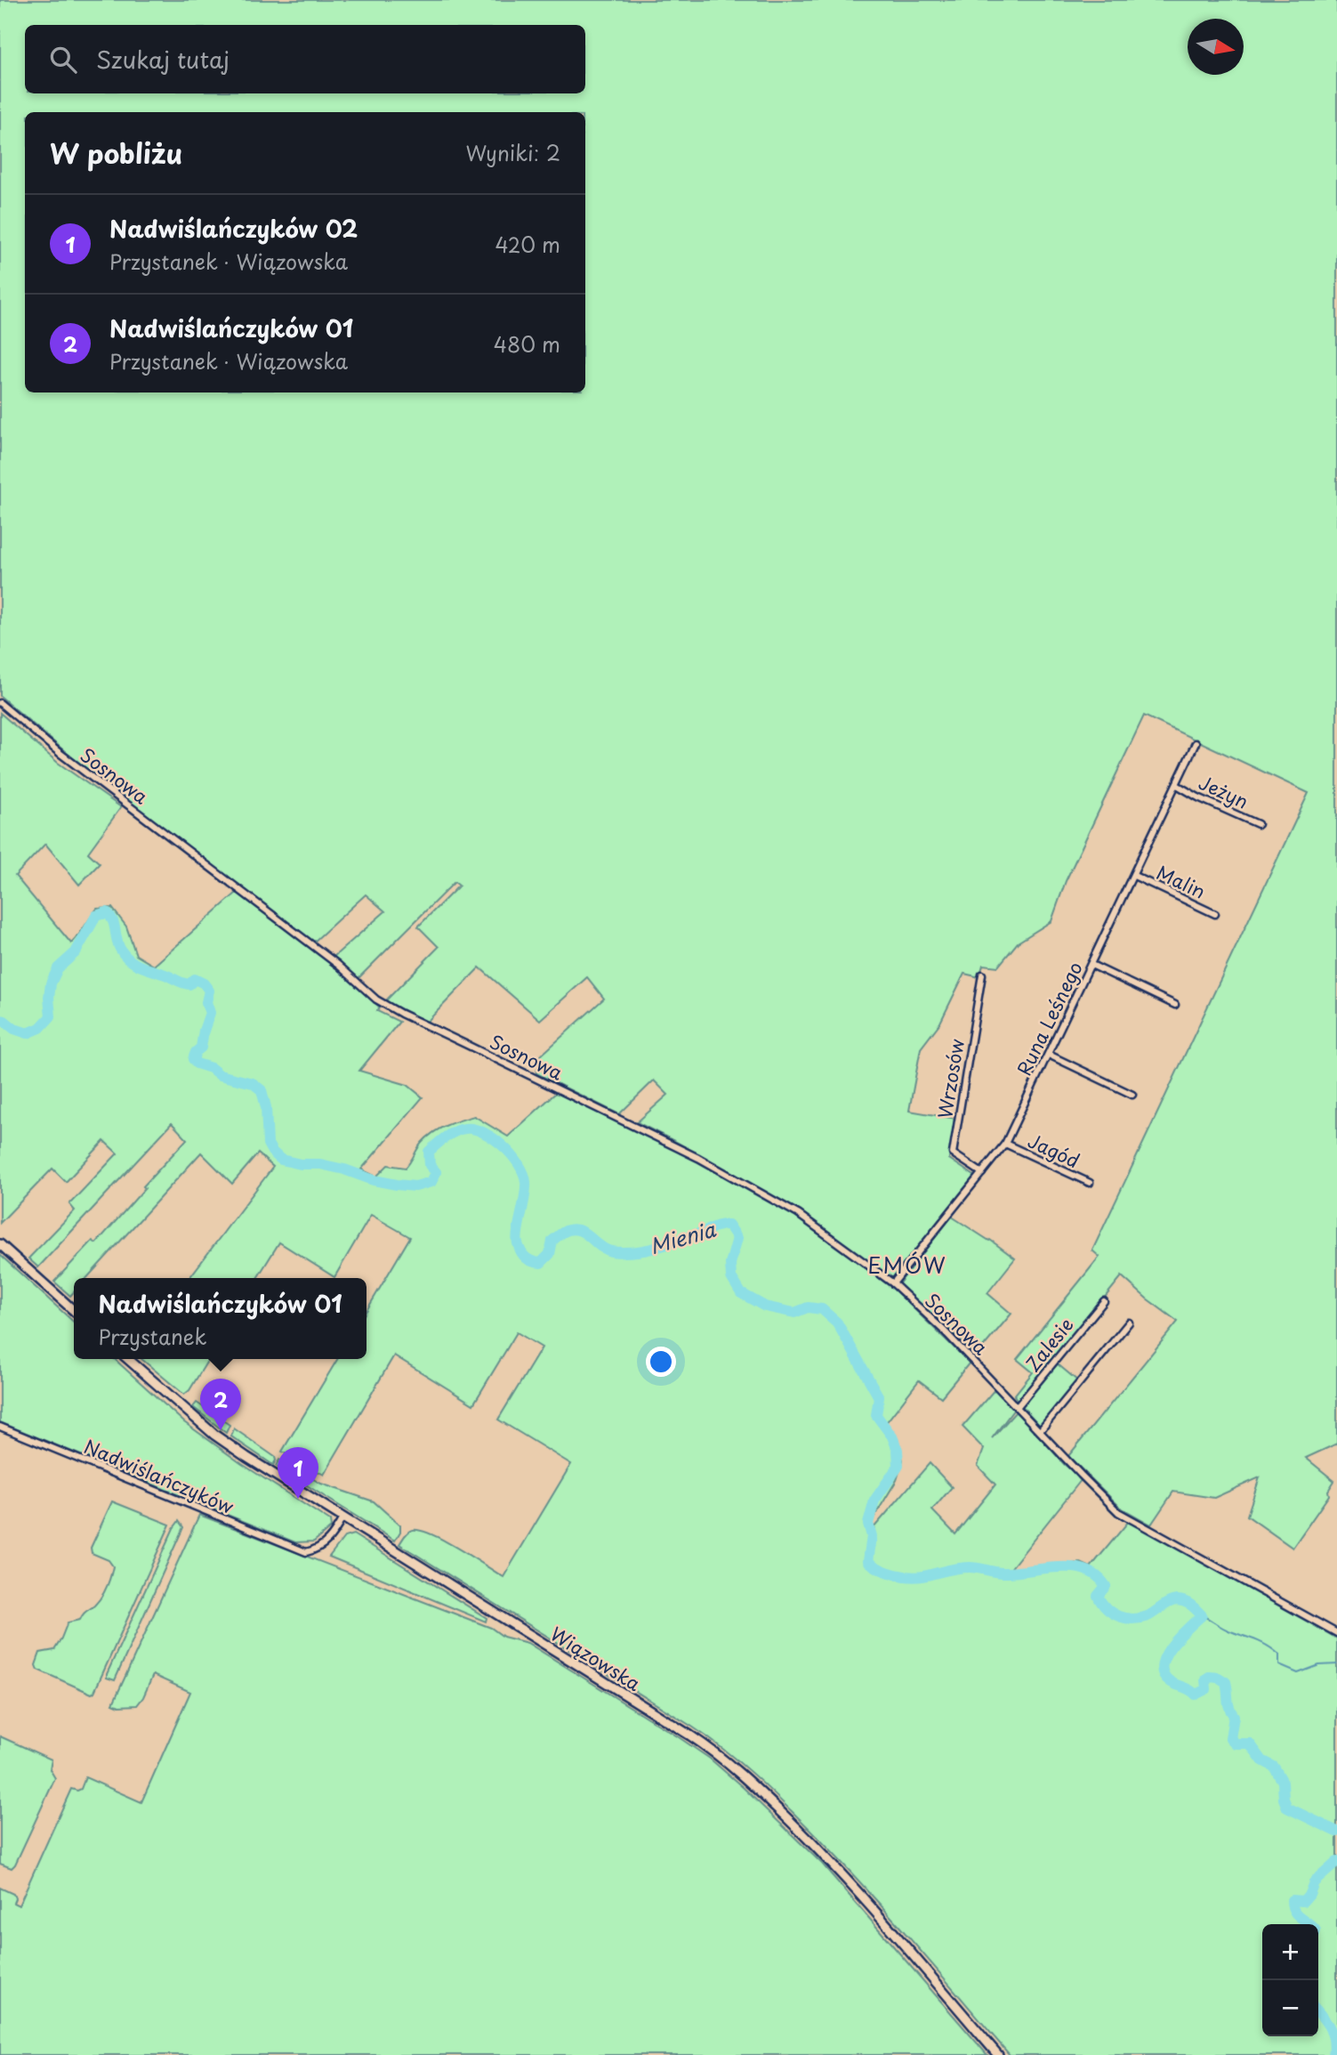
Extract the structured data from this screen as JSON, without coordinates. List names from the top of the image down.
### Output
{
  "streets": {
    "main road": ["Wiązowska"],
    "street": [
      "Sosnowa",
      "Jeżyn",
      "Malin",
      "Runa Leśnego",
      "Wrzosów",
      "Jagód",
      "Zalesie",
      "Nadwiślańczyków"
    ]
  },
  "crossings": [
    ["Sosnowa", "Runa Leśnego"],
    ["Sosnowa", "Zalesie"],
    ["Jeżyn", "Runa Leśnego"],
    ["Malin", "Runa Leśnego"],
    ["Runa Leśnego", "Wrzosów"],
    ["Runa Leśnego", "Jagód"],
    ["Nadwiślańczyków", "Wiązowska"]
  ],
  "districts": ["EMÓW"],
  "water": ["Mienia"],
  "north": "right",
  "page": {
    "search": "Szukaj tutaj",
    "heading": ["W pobliżu", "Wyniki: 2"],
    "list": [
      {
        "mark": "1",
        "name": "Nadwiślańczyków 02",
        "note": "Przystanek · Wiązowska",
        "value": "420 m"
      },
      {
        "mark": "2",
        "name": "Nadwiślańczyków 01",
        "note": "Przystanek · Wiązowska",
        "value": "480 m"
      }
    ],
    "popup": ["Nadwiślańczyków 01", "Przystanek"],
    "pins": ["2", "1"],
    "map_buttons": ["+", "−"]
  }
}
